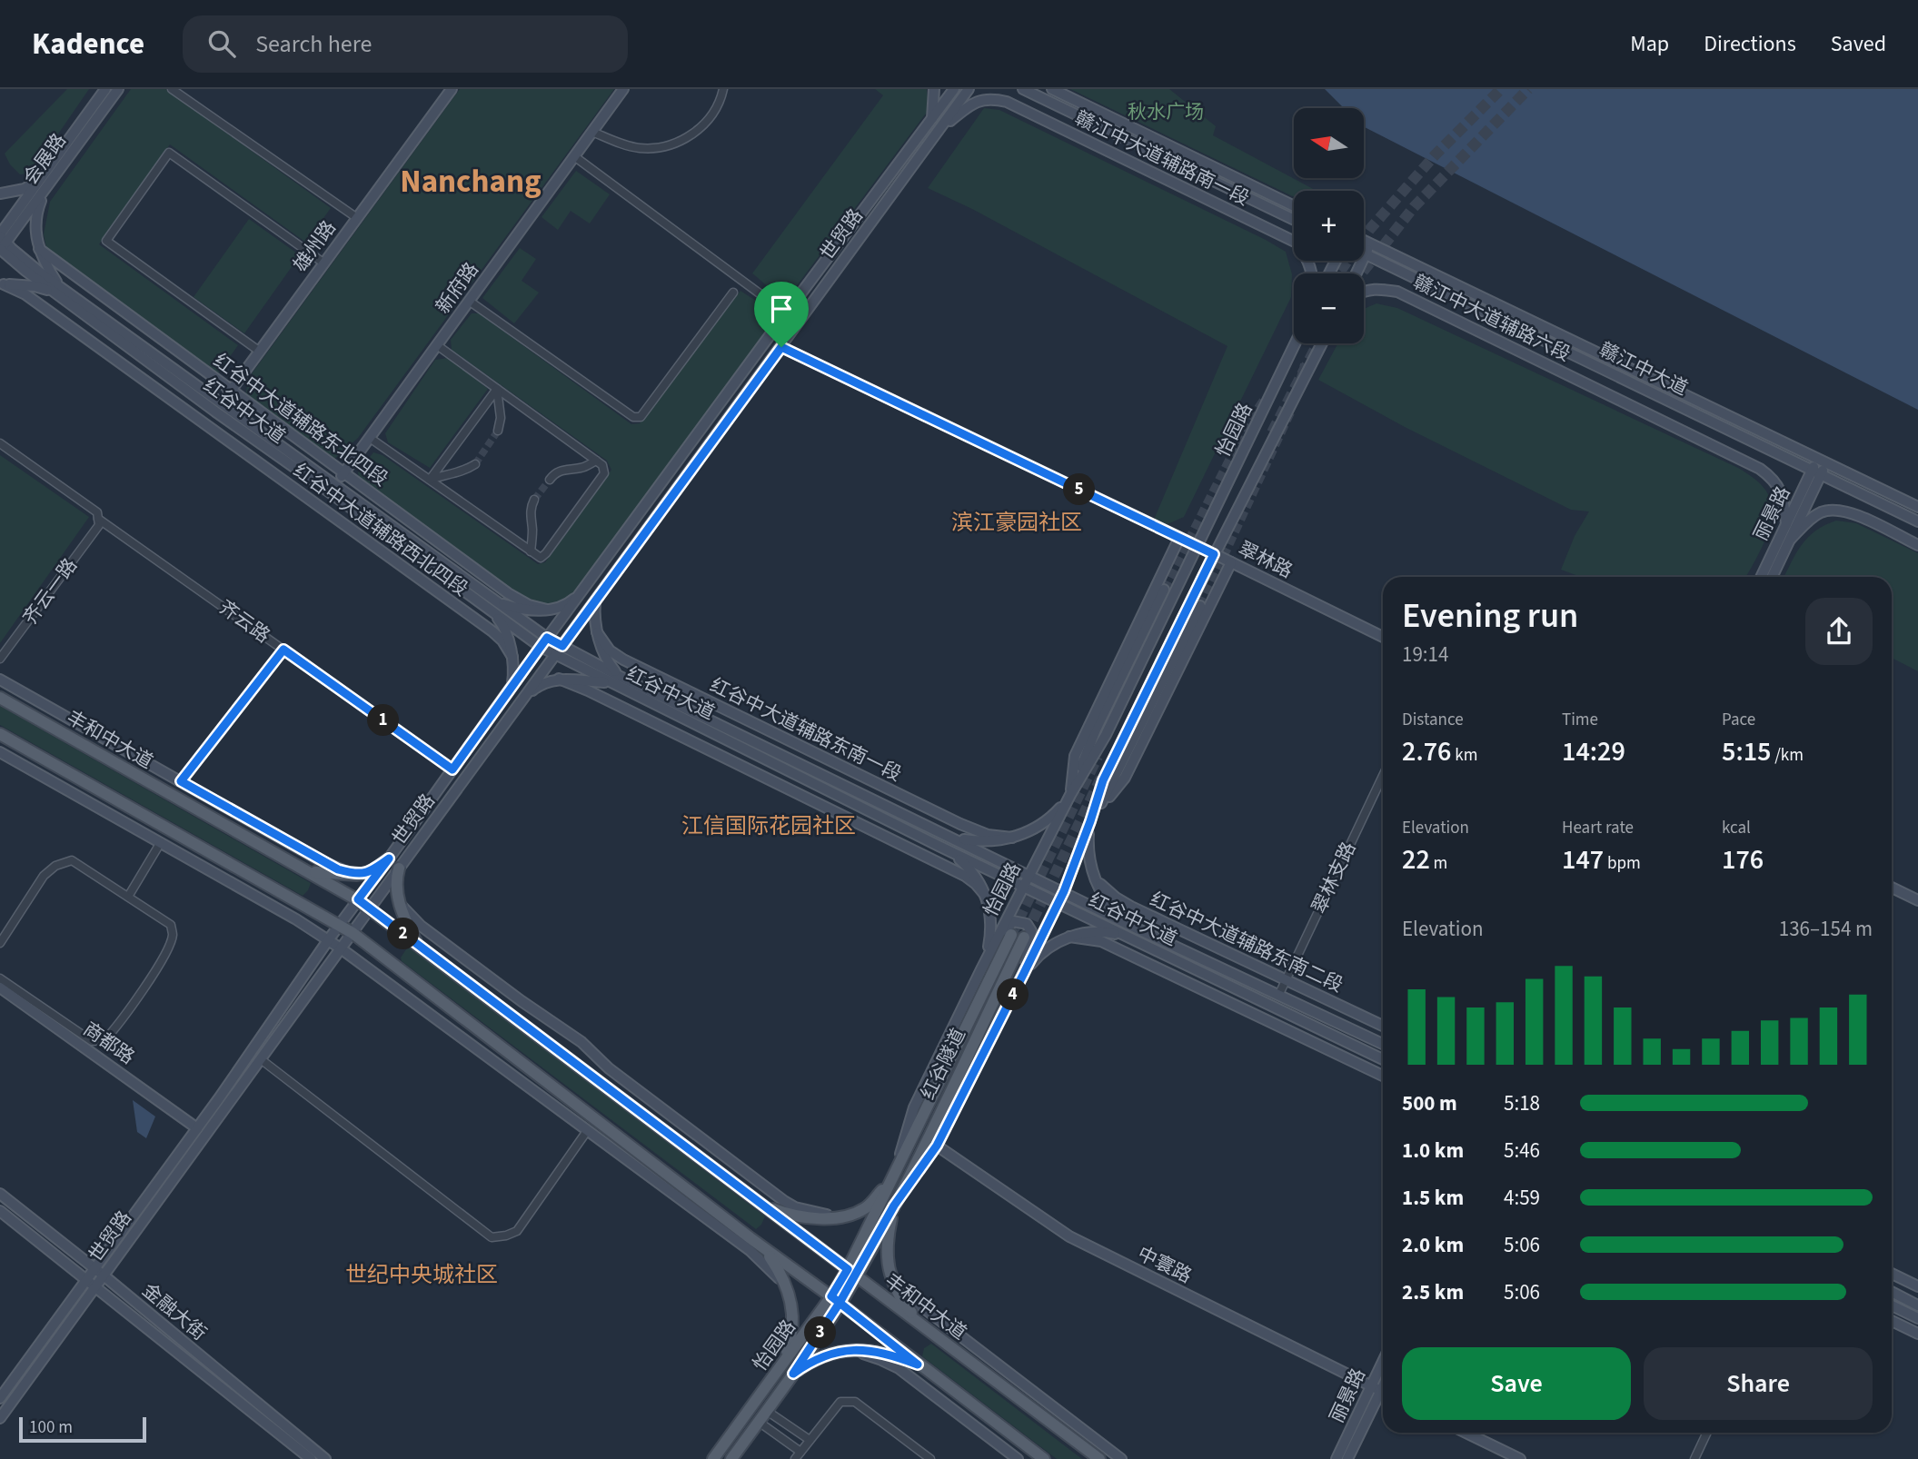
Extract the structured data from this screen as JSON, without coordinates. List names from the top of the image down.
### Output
{
  "streets": {
    "main road": [
      "赣江中大道辅路南一段",
      "会展路",
      "世贸路",
      "雄州路",
      "新府路",
      "赣江中大道辅路六段",
      "赣江中大道",
      "红谷中大道",
      "红谷中大道辅路东北四段",
      "怡园路",
      "丽景路",
      "红谷中大道辅路西北四段",
      "翠林路",
      "红谷中大道辅路东南一段",
      "丰和中大道",
      "红谷中大道辅路东南二段",
      "商都路",
      "红谷隧道",
      "中寰路",
      "金融大街"
    ],
    "street": ["齐云一路", "齐云路", "翠林支路"]
  },
  "crossings": [
    ["赣江中大道辅路南一段", "世贸路"],
    ["会展路", "红谷中大道"],
    ["世贸路", "红谷中大道"],
    ["世贸路", "翠林路"],
    ["世贸路", "齐云路"],
    ["世贸路", "丰和中大道"],
    ["世贸路", "商都路"],
    ["世贸路", "金融大街"],
    ["雄州路", "红谷中大道"],
    ["雄州路", "红谷中大道辅路东北四段"],
    ["雄州路", "红谷中大道辅路西北四段"],
    ["新府路", "红谷中大道"],
    ["新府路", "红谷中大道辅路东北四段"],
    ["新府路", "红谷中大道辅路西北四段"],
    ["赣江中大道辅路六段", "丽景路"],
    ["赣江中大道", "丽景路"],
    ["红谷中大道", "怡园路"],
    ["红谷中大道", "翠林支路"],
    ["怡园路", "翠林路"],
    ["怡园路", "丰和中大道"],
    ["怡园路", "红谷隧道"],
    ["怡园路", "中寰路"],
    ["丽景路", "中寰路"],
    ["齐云一路", "齐云路"],
    ["翠林支路", "红谷中大道辅路东南二段"]
  ],
  "districts": [
    "Nanchang",
    "滨江豪园社区",
    "江信国际花园社区",
    "世纪中央城社区"
  ],
  "parks": ["秋水广场"],
  "scale_bar": "100 m",
  "north": "left",
  "page": {
    "header": "Kadence",
    "search": "Search here",
    "nav": ["Map", "Directions", "Saved"],
    "map_buttons": ["+", "−"],
    "pins": [
      "5",
      "1",
      "2",
      "4",
      "3"
    ],
    "heading": ["Evening run", "19:14"],
    "stats": [
      ["Distance", "2.76 km"],
      ["Time", "14:29"],
      ["Pace", "5:15 /km"],
      ["Elevation", "22 m"],
      ["Heart rate", "147 bpm"],
      ["kcal", "176"]
    ],
    "chart": ["Elevation", "136–154 m"],
    "list": [
      {
        "name": "500 m",
        "note": "5:18"
      },
      {
        "name": "1.0 km",
        "note": "5:46"
      },
      {
        "name": "1.5 km",
        "note": "4:59"
      },
      {
        "name": "2.0 km",
        "note": "5:06"
      },
      {
        "name": "2.5 km",
        "note": "5:06"
      }
    ],
    "buttons": ["Save", "Share"],
    "scale": "100 m"
  }
}
